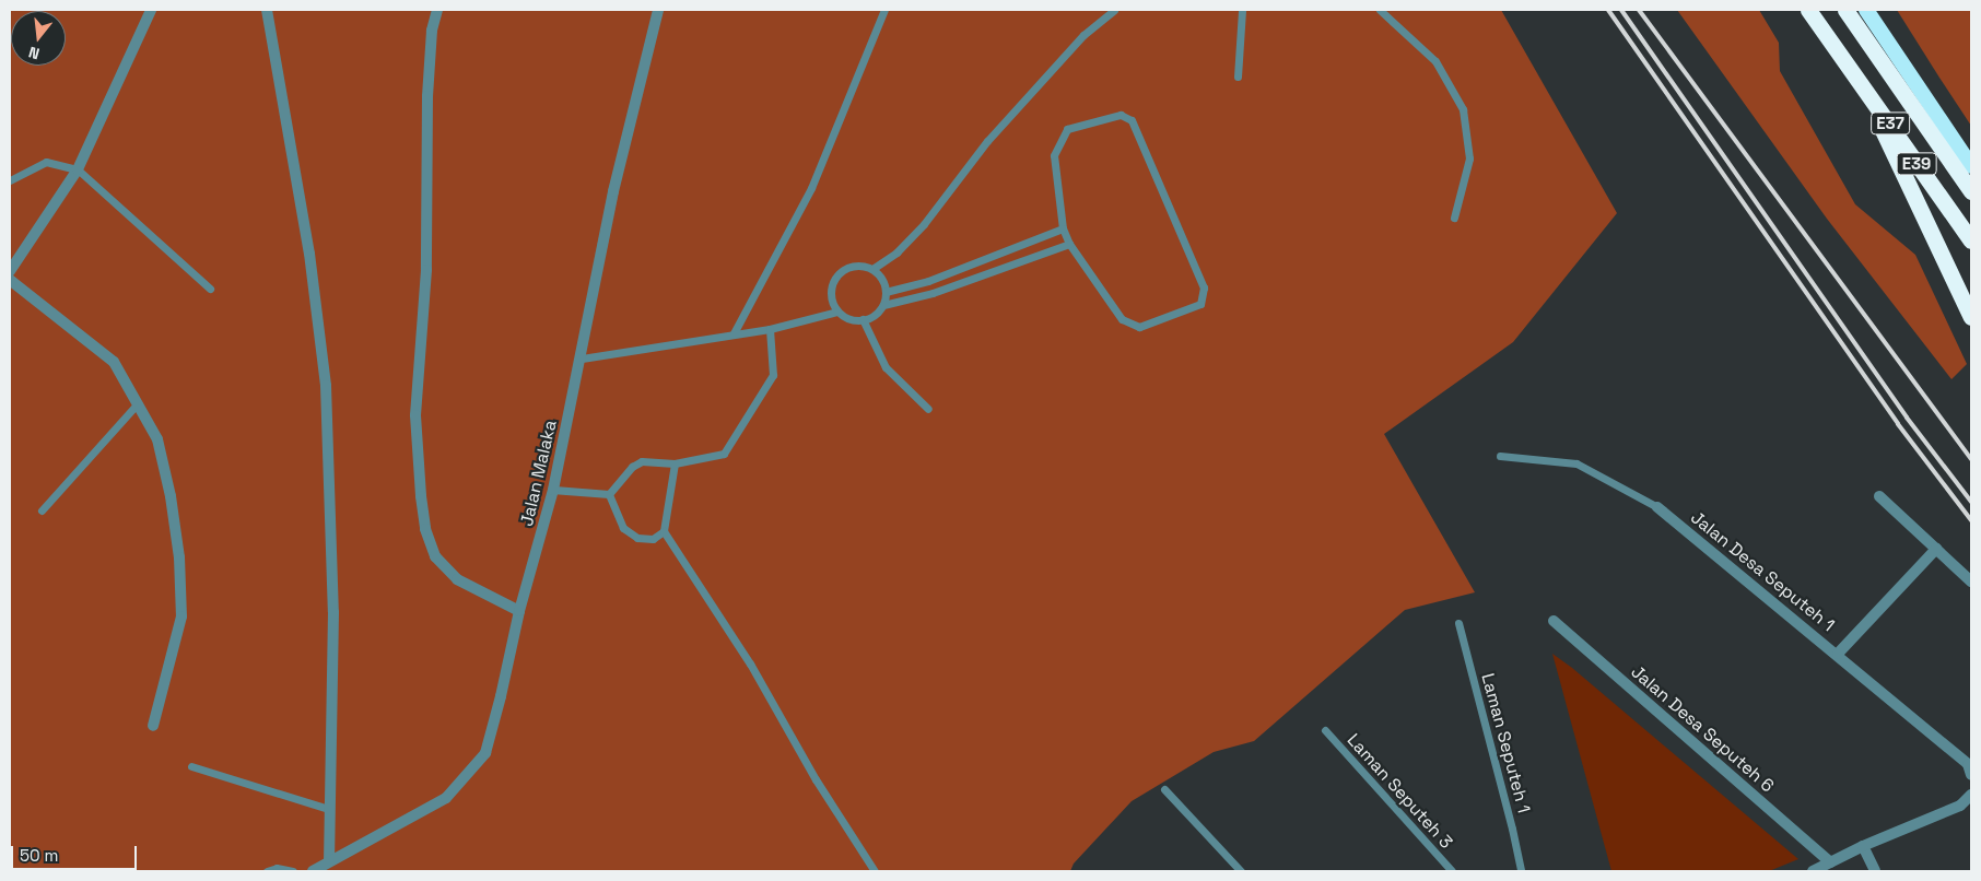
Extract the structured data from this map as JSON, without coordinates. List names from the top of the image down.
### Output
{
  "streets": {
    "highway": ["E37", "E39"],
    "street": ["Jalan Malaka", "Jalan Desa Seputeh 1", "Jalan Desa Seputeh 6"],
    "lane": ["Laman Seputeh 1", "Laman Seputeh 3"]
  },
  "crossings": [
    ["E37", "E39"]
  ],
  "scale_bar": "50 m",
  "north": "bottom"
}
